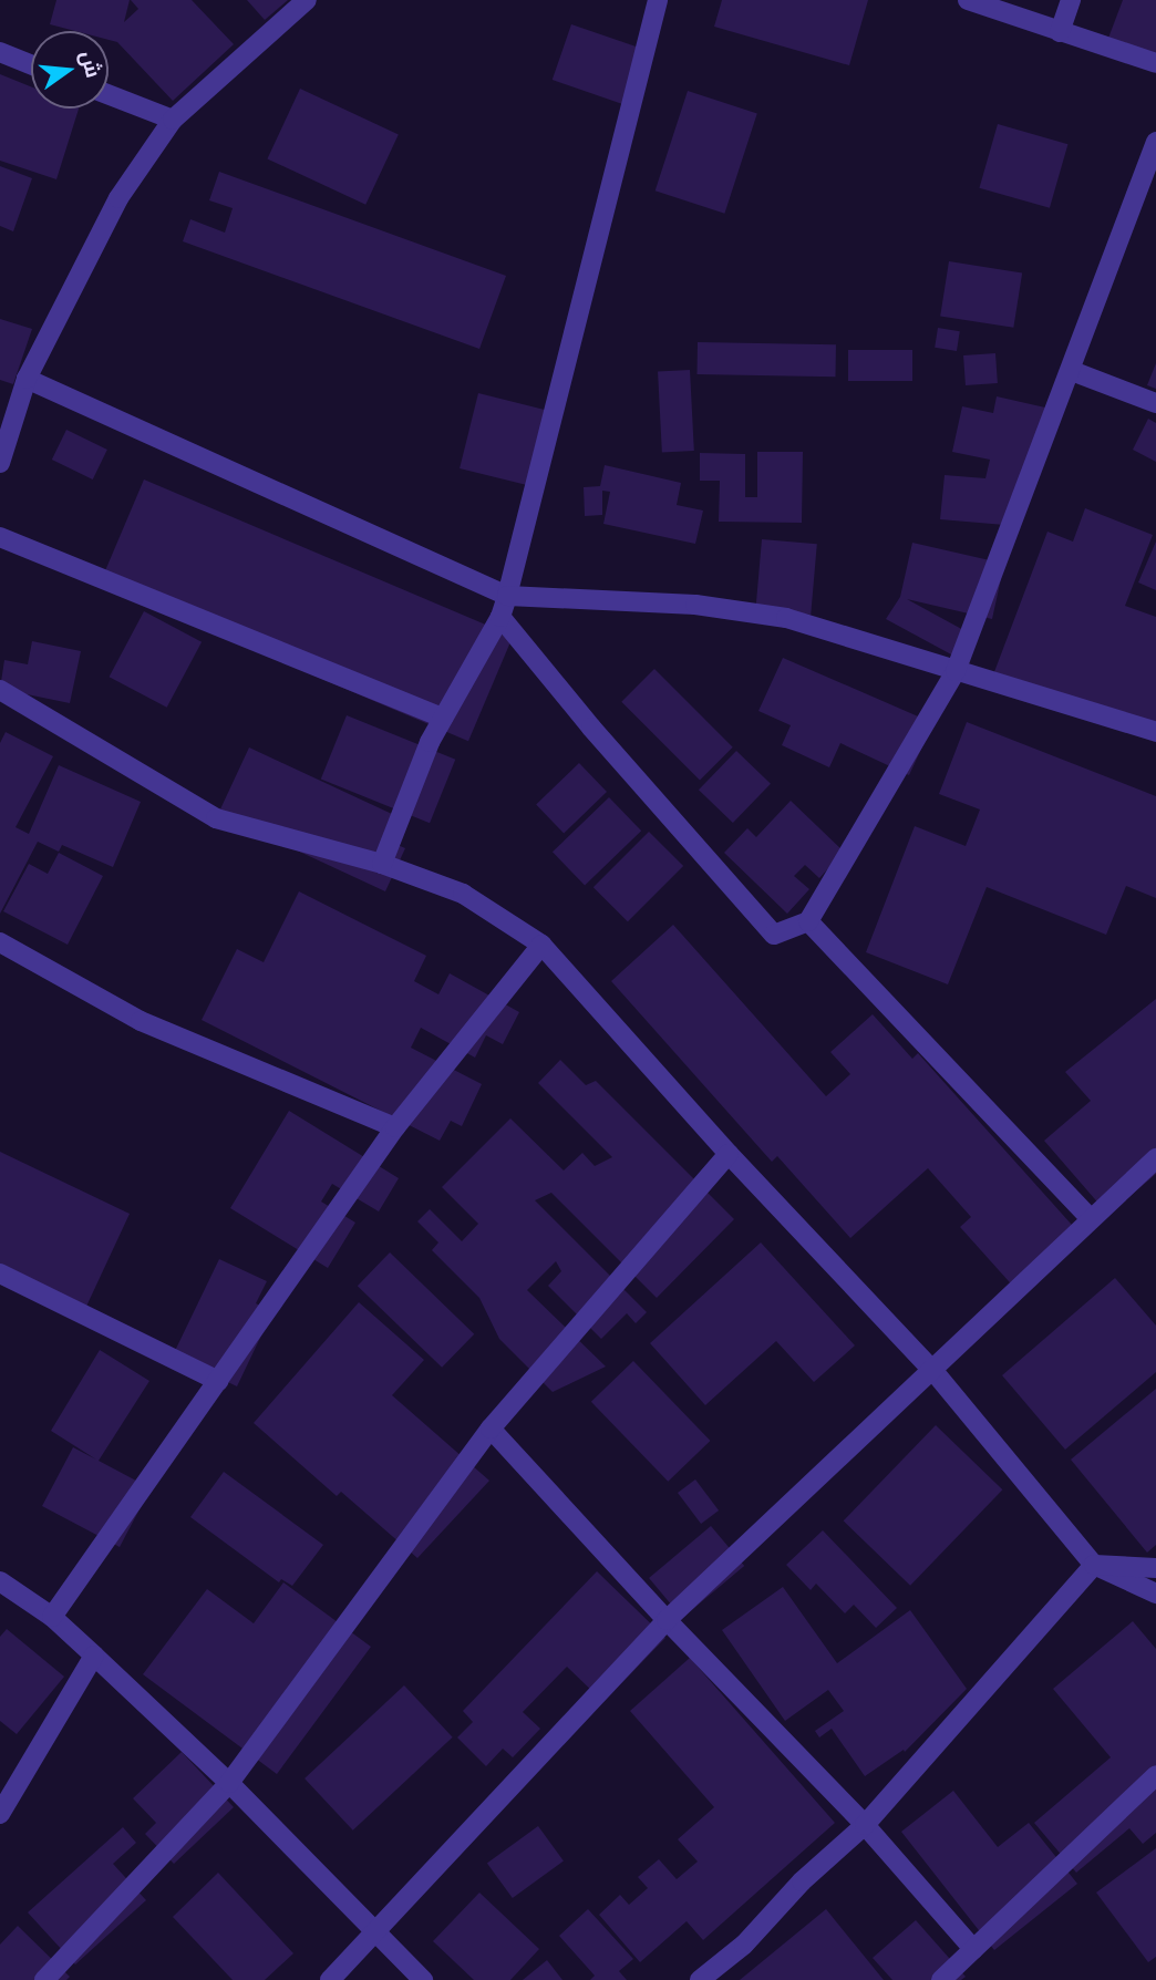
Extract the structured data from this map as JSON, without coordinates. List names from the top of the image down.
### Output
{
  "north": "right"
}
